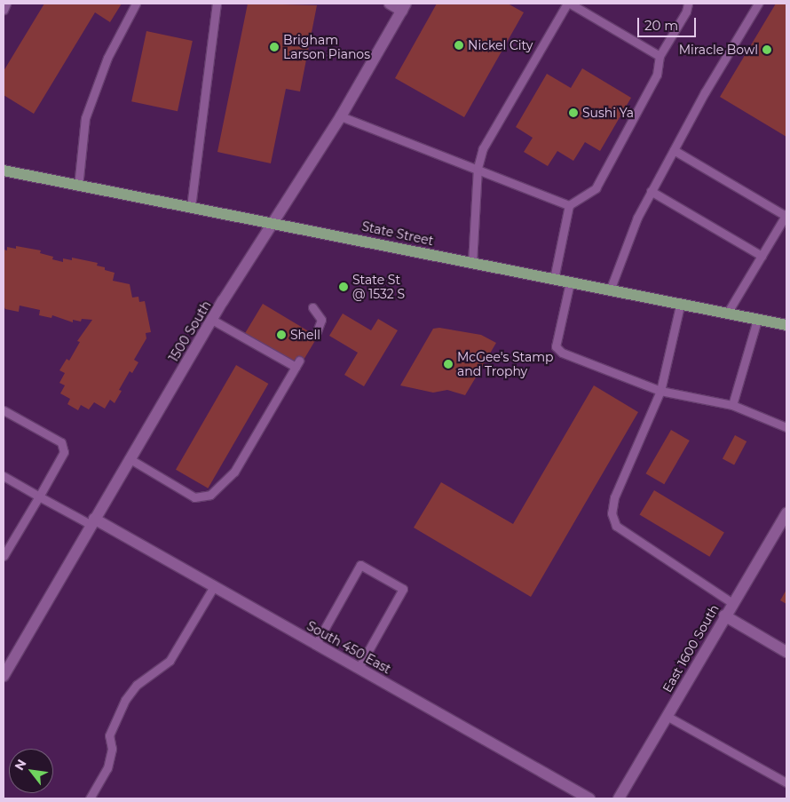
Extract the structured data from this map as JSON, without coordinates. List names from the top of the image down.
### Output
{
  "streets": {
    "main road": ["State Street"],
    "street": ["1500 South", "South 450 East", "East 1600 South"]
  },
  "crossings": [
    ["State Street", "1500 South"],
    ["1500 South", "South 450 East"]
  ],
  "places": [
    "Nickel City",
    "Brigham Larson Pianos",
    "Miracle Bowl",
    "Sushi Ya",
    "State St @ 1532 S",
    "Shell",
    "McGee's Stamp and Trophy"
  ],
  "scale_bar": "20 m",
  "north": "top left"
}
